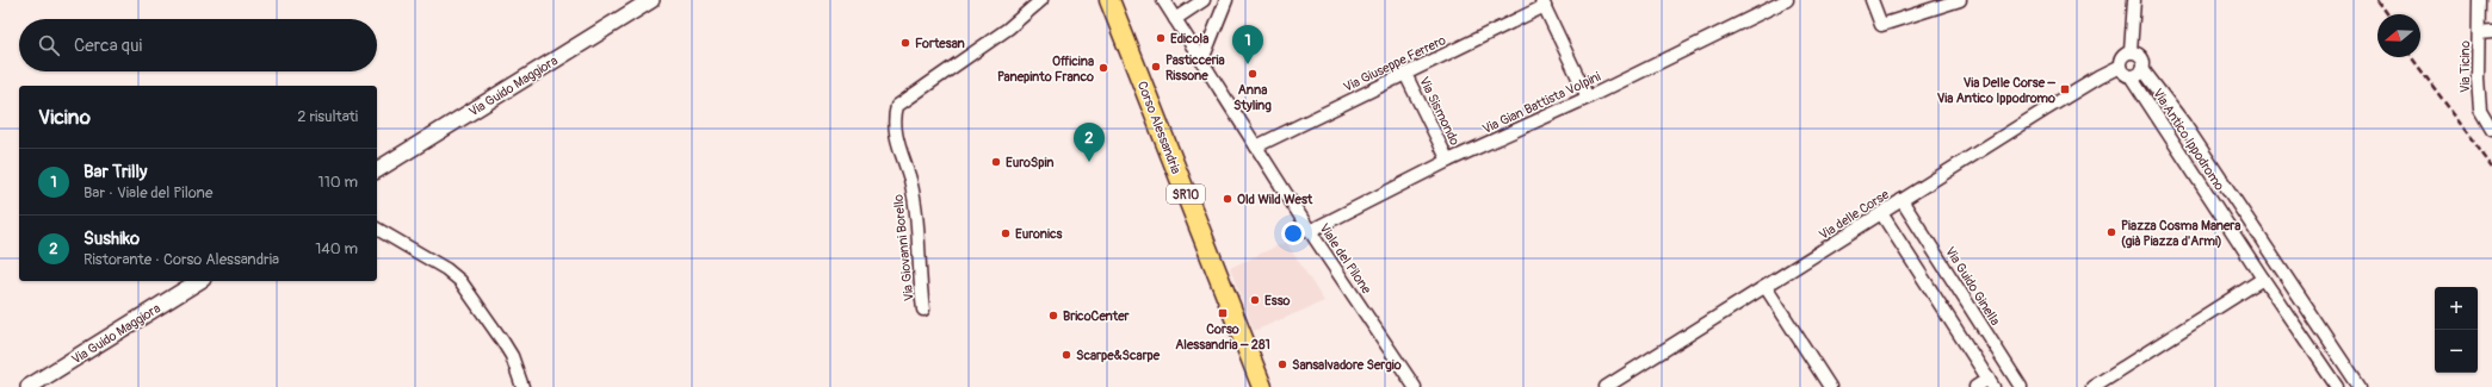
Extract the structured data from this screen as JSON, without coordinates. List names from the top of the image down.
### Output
{
  "streets": {
    "main road": ["Corso Alessandria", "SR10"],
    "street": [
      "Via Giuseppe Ferrero",
      "Via Ticino",
      "Via Guido Maggiora",
      "Via Gian Battista Volpini",
      "Via Sismondo",
      "Via Antico Ippodromo",
      "Via delle Corse",
      "Via Giovanni Borello",
      "Viale del Pilone",
      "Via Guido Ginella"
    ]
  },
  "crossings": [
    ["Via Giuseppe Ferrero", "Via Sismondo"],
    ["Via Giuseppe Ferrero", "Viale del Pilone"],
    ["Via Gian Battista Volpini", "Via Sismondo"],
    ["Via Gian Battista Volpini", "Viale del Pilone"],
    ["Via Antico Ippodromo", "Via delle Corse"],
    ["Via delle Corse", "Via Guido Ginella"]
  ],
  "places": {
    "other": [
      "Edicola",
      "Fortesan",
      "Pasticceria Rissone",
      "Officina Panepinto Franco",
      "Anna Styling",
      "EuroSpin",
      "Old Wild West",
      "Piazza Cosma Manera (già Piazza d'Armi)",
      "Euronics",
      "Esso",
      "BricoCenter",
      "Scarpe&Scarpe",
      "Sansalvadore Sergio"
    ],
    "transit": ["Via Delle Corse – Via Antico Ippodromo", "Corso Alessandria – 281"]
  },
  "north": "left",
  "page": {
    "search": "Cerca qui",
    "pins": ["1", "2"],
    "heading": ["Vicino", "2 risultati"],
    "list": [
      {
        "mark": "1",
        "name": "Bar Trilly",
        "note": "Bar · Viale del Pilone",
        "value": "110 m"
      },
      {
        "mark": "2",
        "name": "Sushiko",
        "note": "Ristorante · Corso Alessandria",
        "value": "140 m"
      }
    ],
    "map_buttons": ["+", "−"]
  }
}
